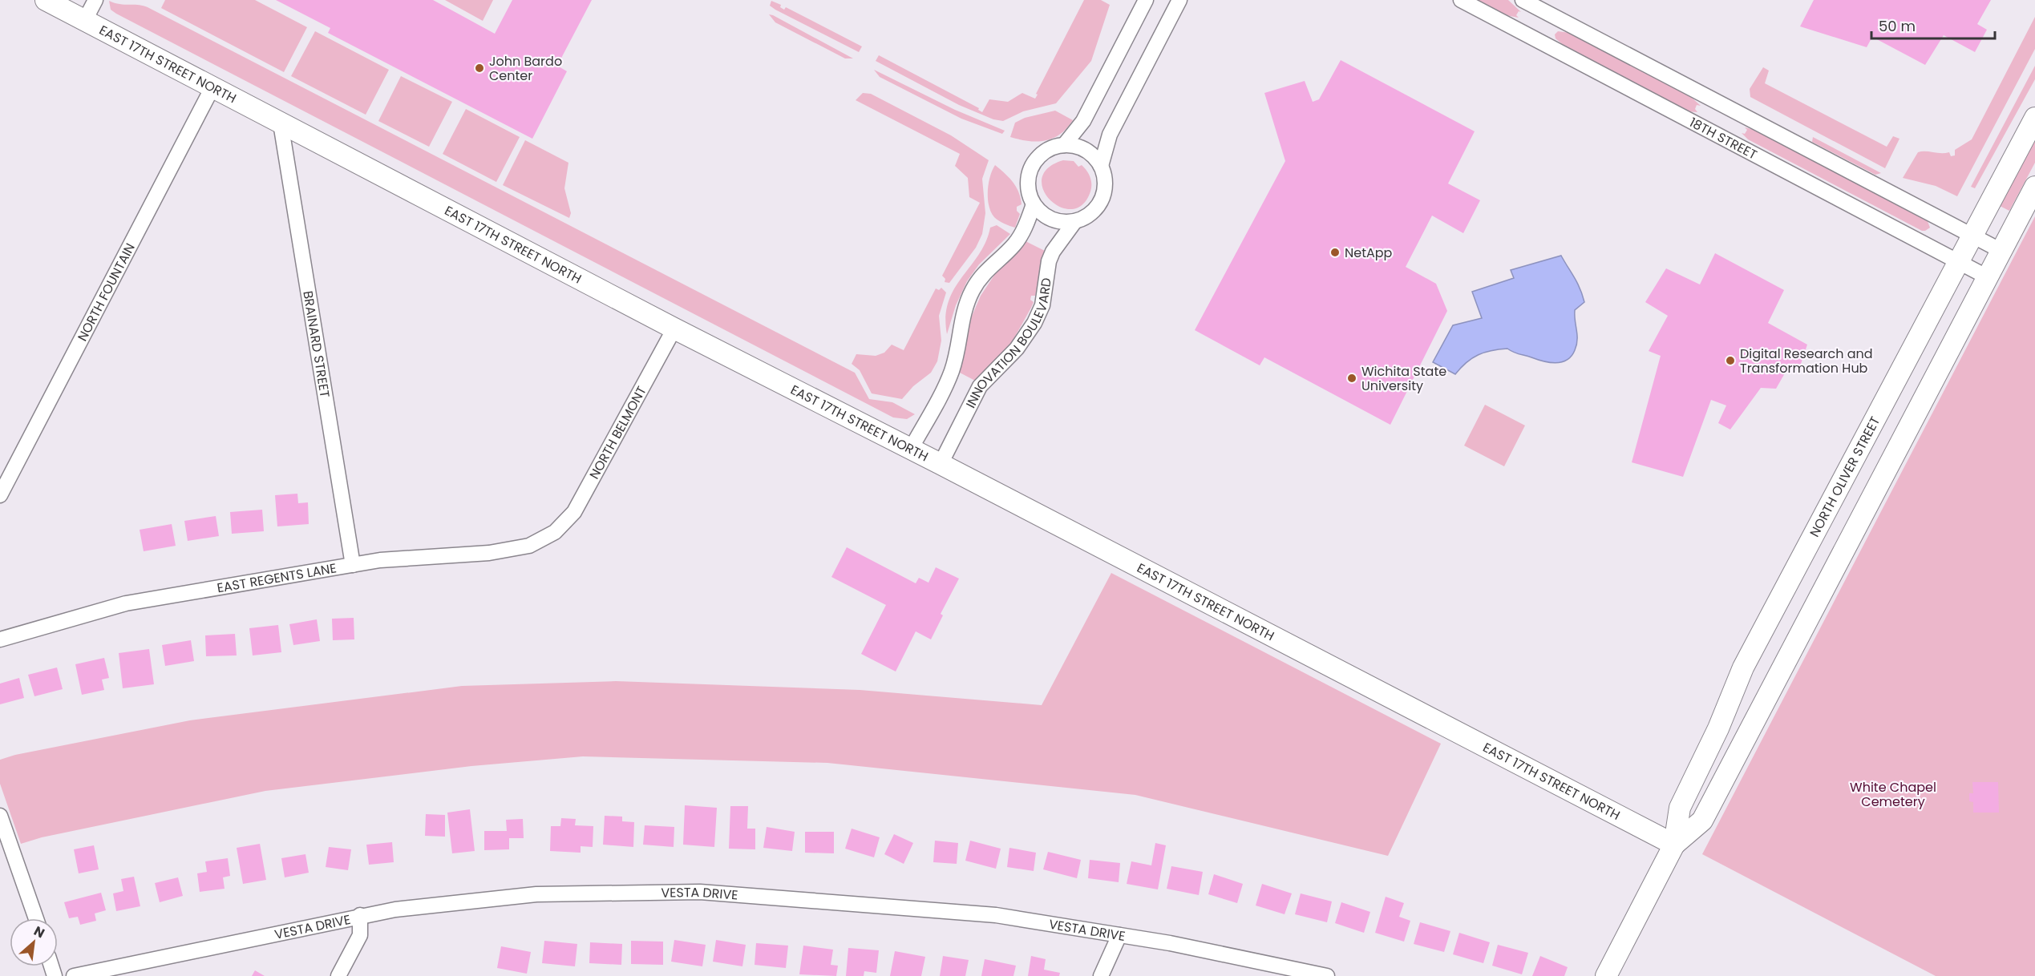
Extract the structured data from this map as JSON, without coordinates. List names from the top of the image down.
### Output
{
  "streets": {
    "street": [
      "EAST 17TH STREET NORTH",
      "18TH STREET",
      "NORTH FOUNTAIN",
      "INNOVATION BOULEVARD",
      "BRAINARD STREET",
      "NORTH BELMONT",
      "NORTH OLIVER STREET",
      "EAST REGENTS LANE",
      "VESTA DRIVE"
    ]
  },
  "crossings": [
    ["EAST 17TH STREET NORTH", "NORTH FOUNTAIN"],
    ["EAST 17TH STREET NORTH", "INNOVATION BOULEVARD"],
    ["EAST 17TH STREET NORTH", "BRAINARD STREET"],
    ["EAST 17TH STREET NORTH", "NORTH BELMONT"],
    ["EAST 17TH STREET NORTH", "NORTH OLIVER STREET"],
    ["18TH STREET", "NORTH OLIVER STREET"],
    ["BRAINARD STREET", "EAST REGENTS LANE"],
    ["NORTH BELMONT", "EAST REGENTS LANE"]
  ],
  "parks": ["White Chapel Cemetery"],
  "places": [
    "John Bardo Center",
    "NetApp",
    "Digital Research and Transformation Hub",
    "Wichita State University"
  ],
  "scale_bar": "50 m",
  "north": "top right"
}
